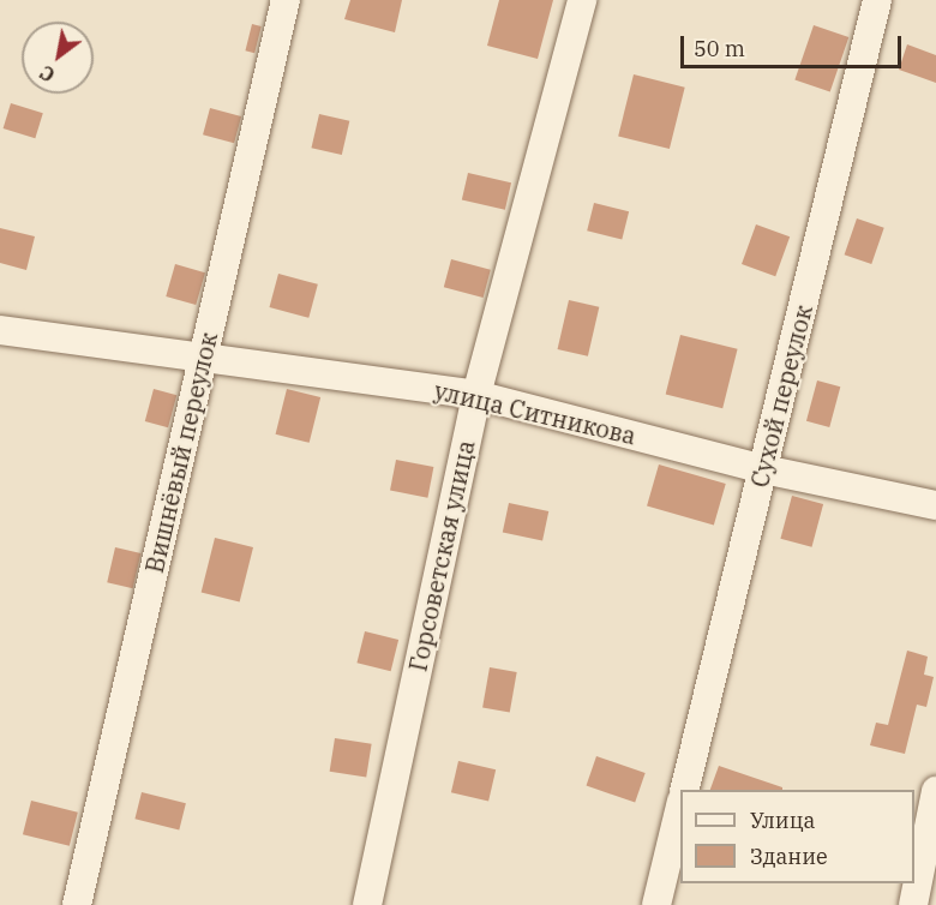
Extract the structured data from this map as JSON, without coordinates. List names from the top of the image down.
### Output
{
  "streets": {
    "street": [
      "Сухой переулок",
      "улица Ситникова",
      "Вишнёвый переулок",
      "Горсоветская улица"
    ]
  },
  "crossings": [
    ["Сухой переулок", "улица Ситникова"],
    ["улица Ситникова", "Вишнёвый переулок"],
    ["улица Ситникова", "Горсоветская улица"]
  ],
  "legend": ["Улица", "Здание"],
  "scale_bar": "50 m",
  "north": "bottom left"
}
